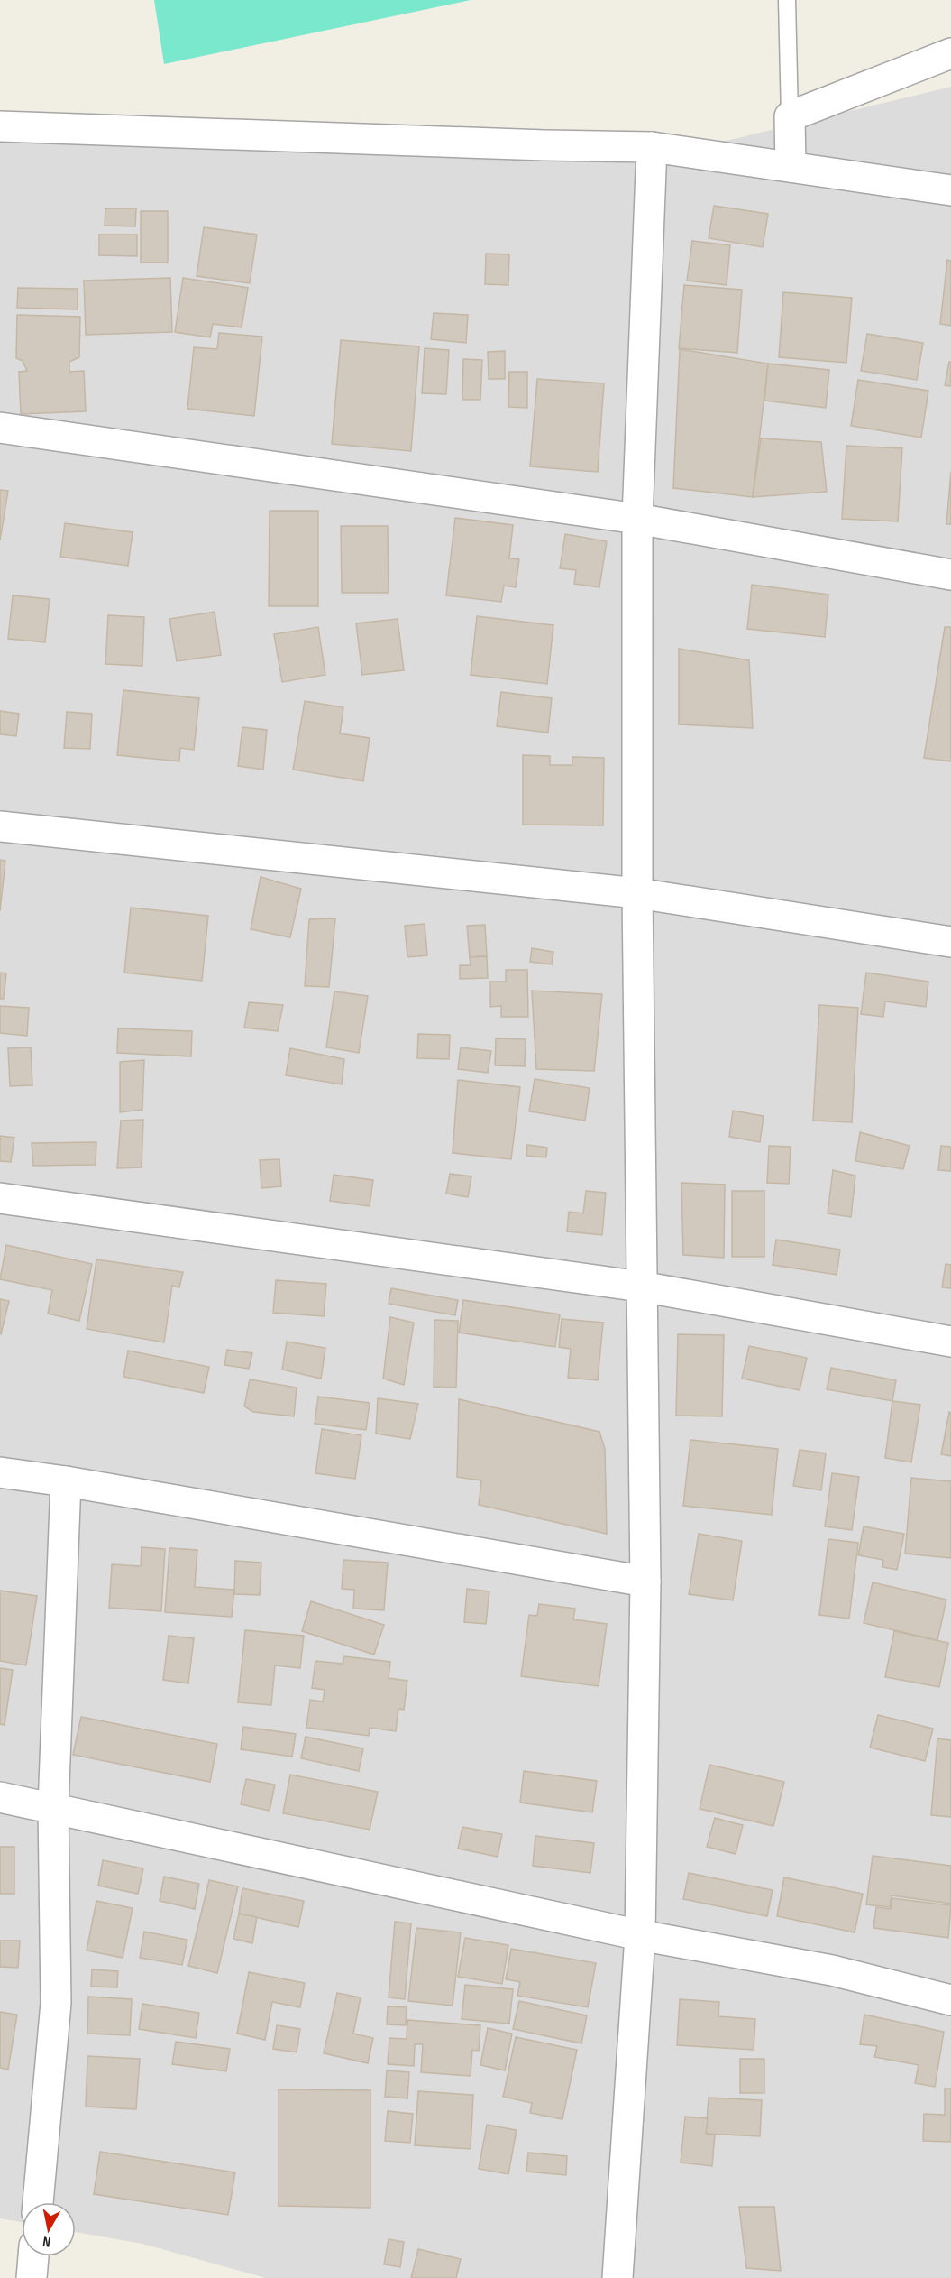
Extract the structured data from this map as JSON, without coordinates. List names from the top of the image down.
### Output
{
  "north": "bottom"
}
